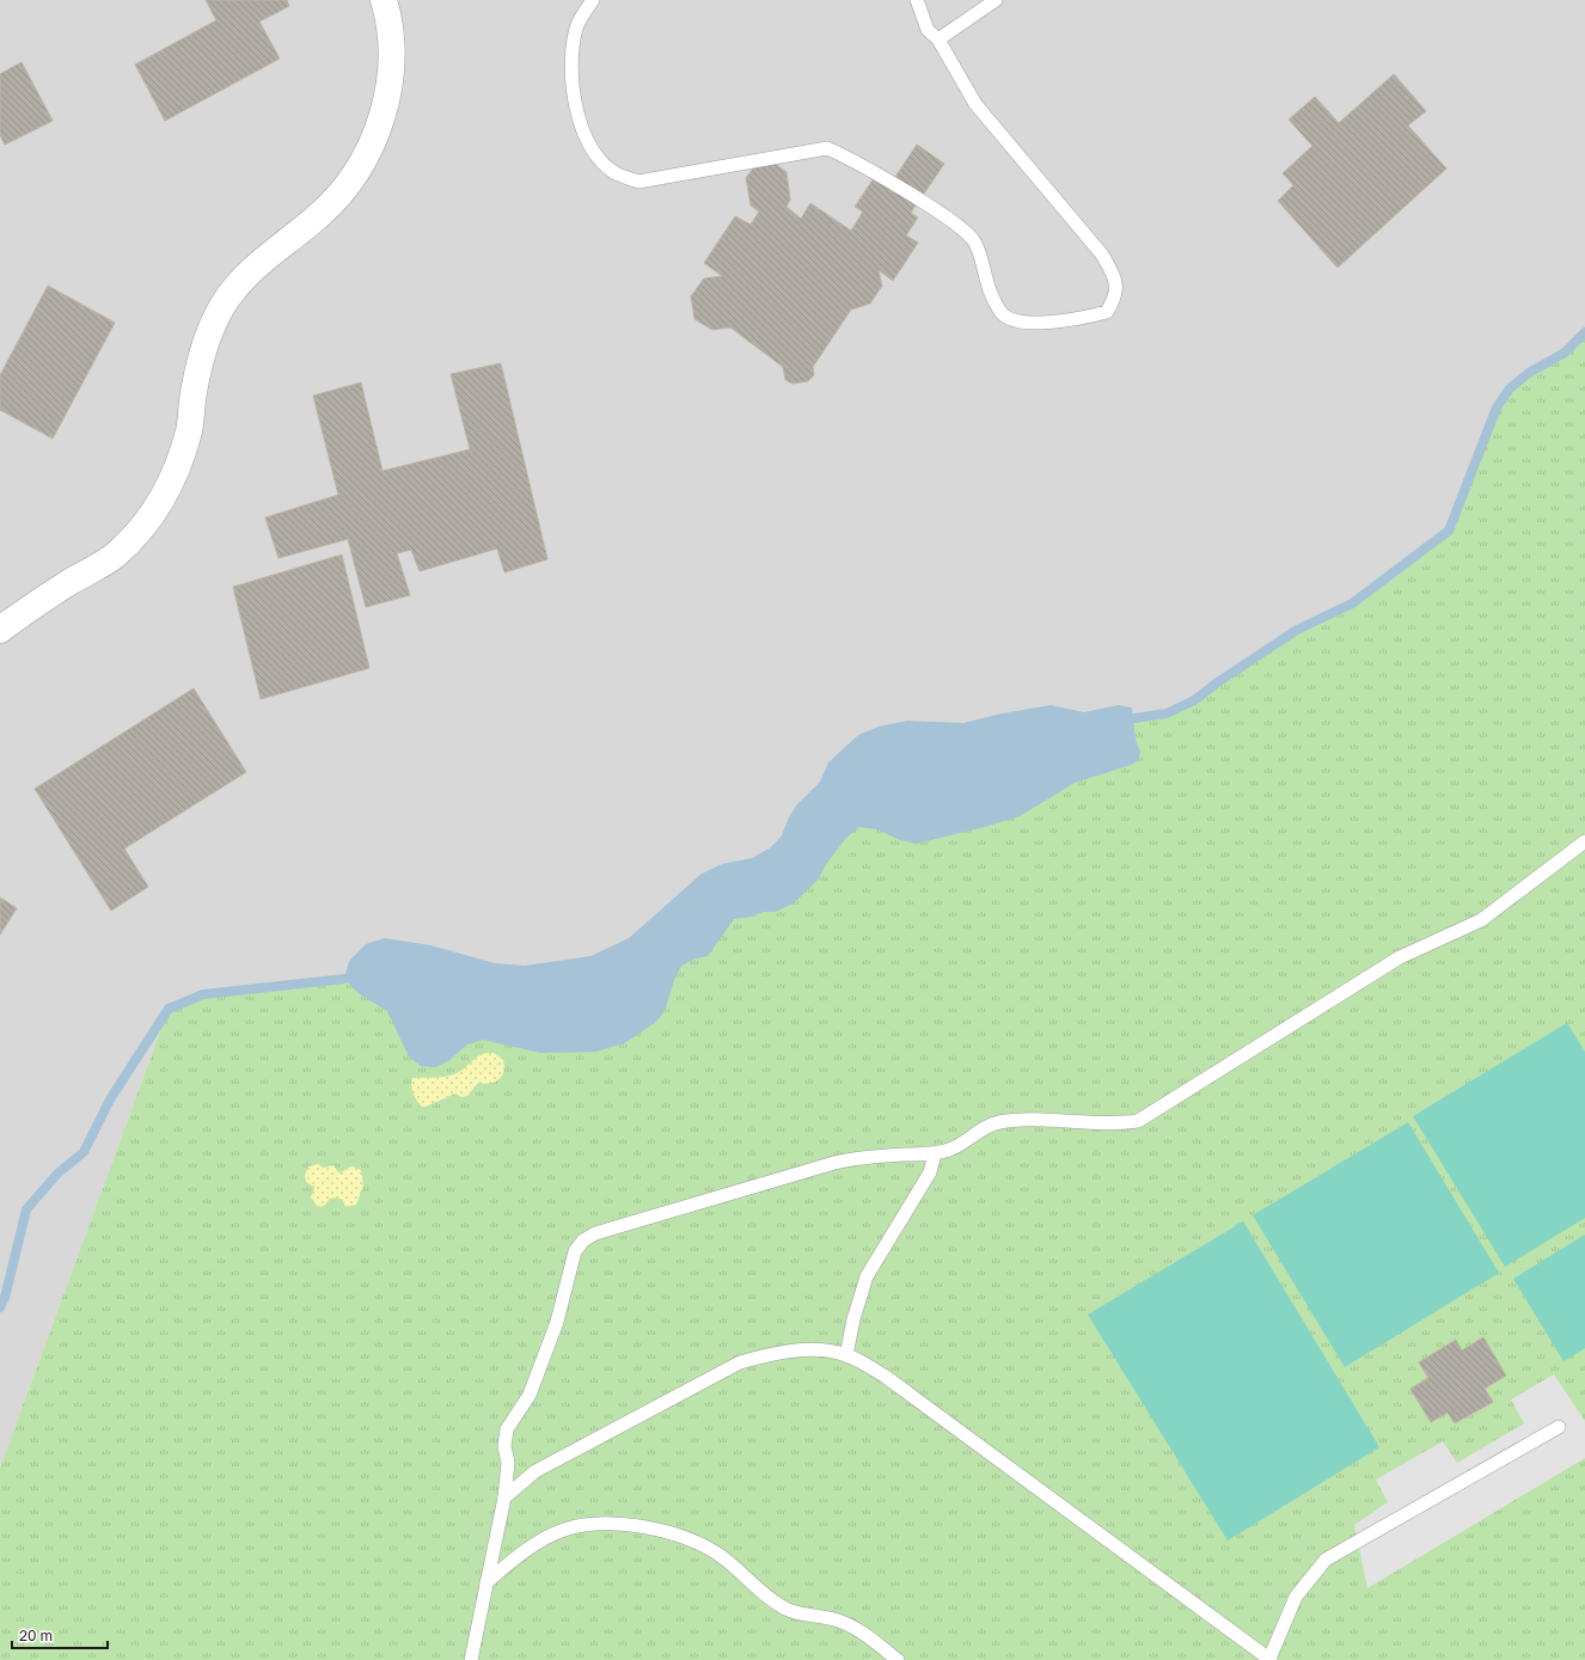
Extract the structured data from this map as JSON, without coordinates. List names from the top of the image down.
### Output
{
  "scale_bar": "20 m"
}
